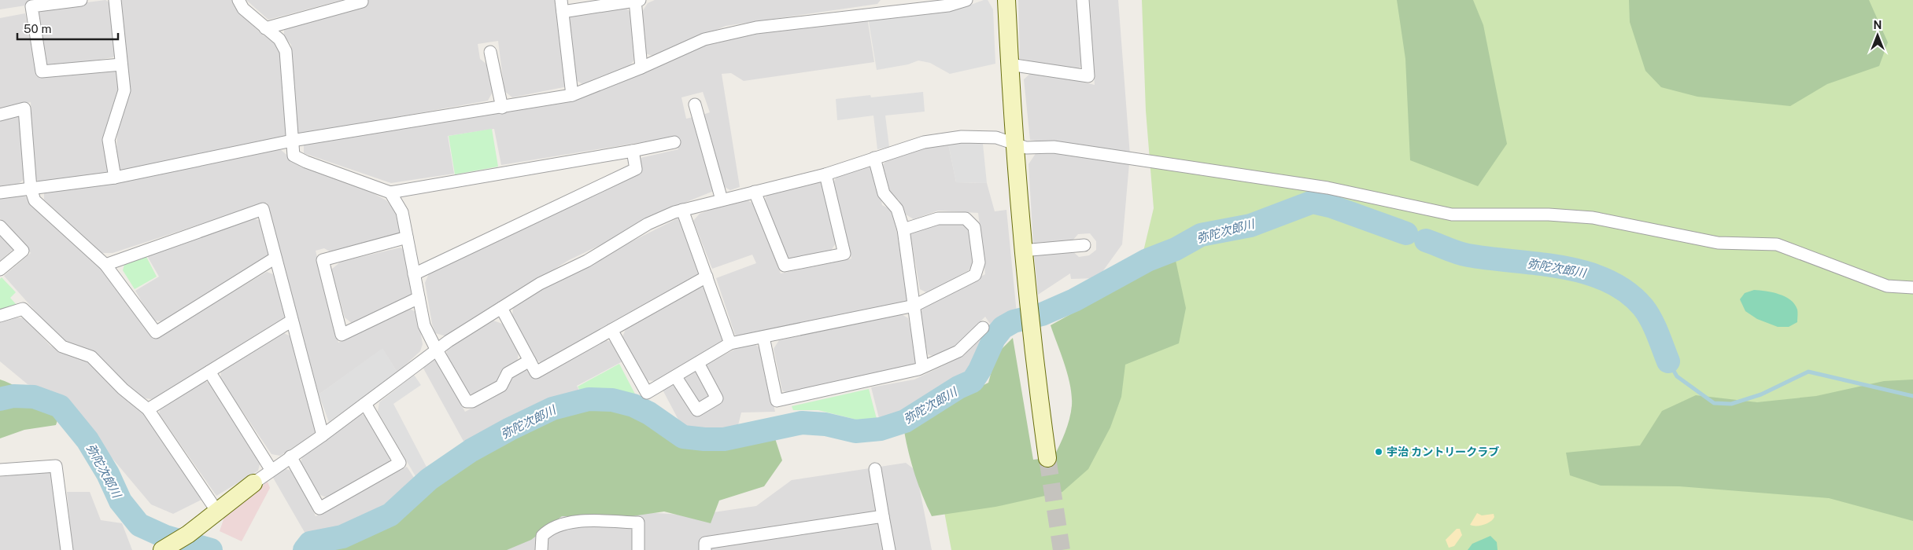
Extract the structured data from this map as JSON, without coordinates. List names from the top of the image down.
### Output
{
  "water": ["弥陀次郎川"],
  "places": ["宇治 カントリークラブ"],
  "scale_bar": "50 m",
  "north": "top"
}
